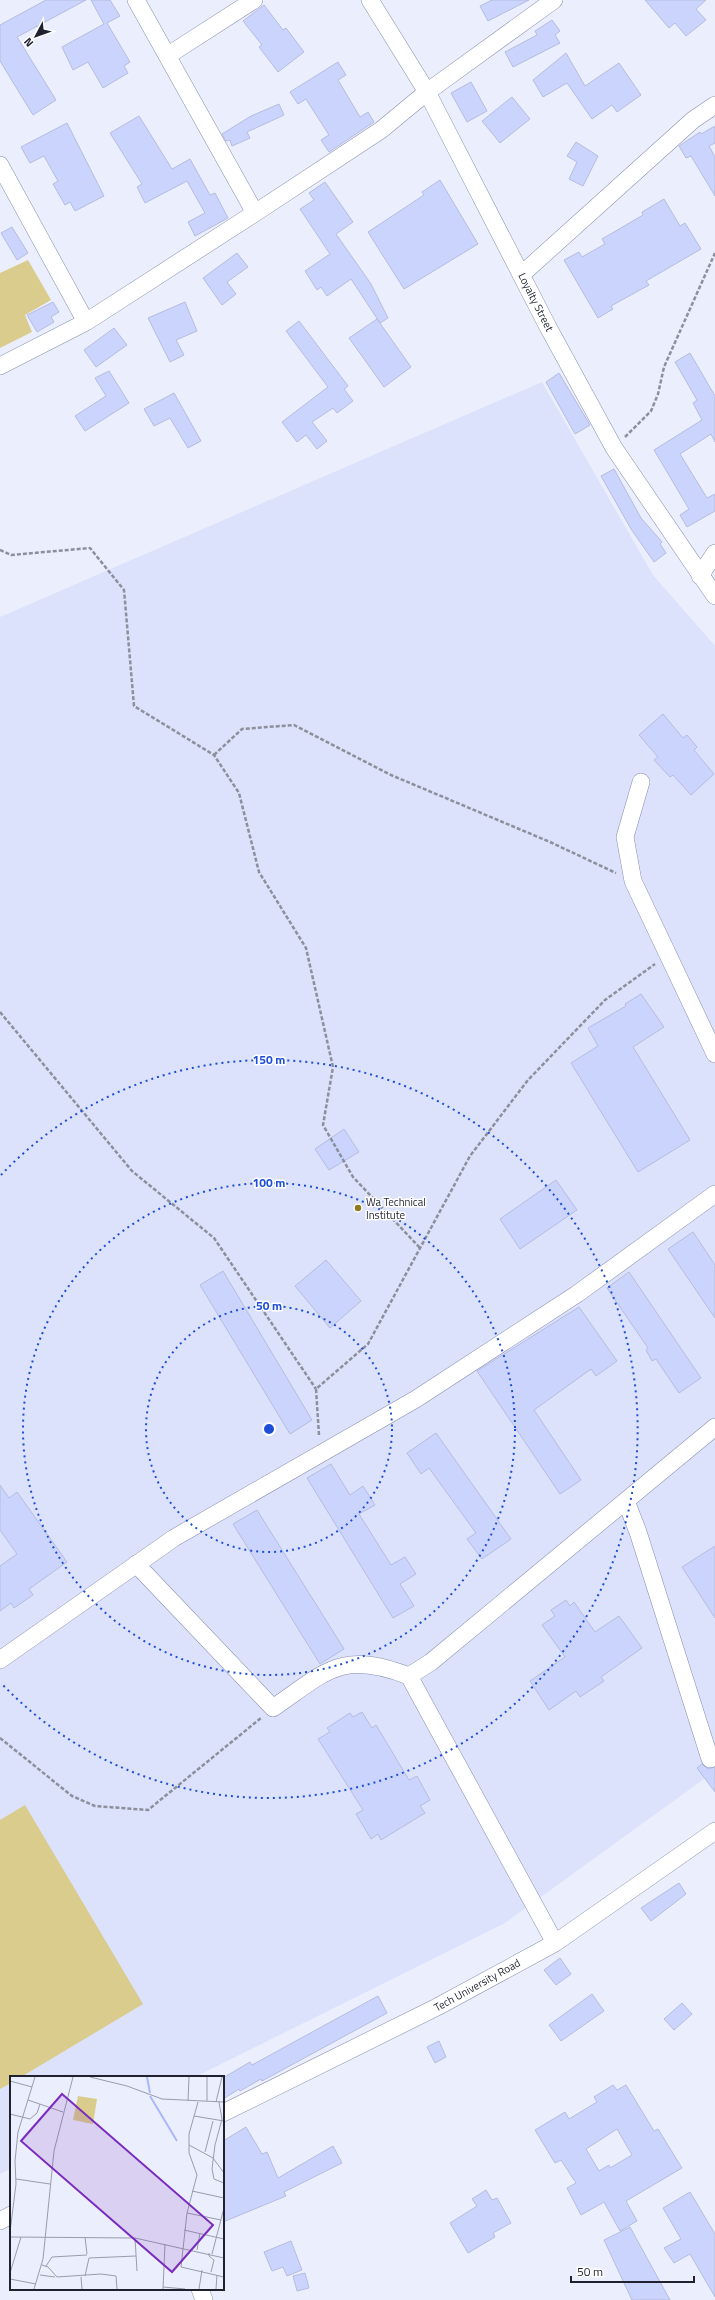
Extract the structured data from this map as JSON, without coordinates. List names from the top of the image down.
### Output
{
  "streets": {
    "street": ["Loyalty Street", "Tech University Road"]
  },
  "places": ["Wa Technical Institute"],
  "scale_bar": "50 m",
  "north": "bottom left",
  "rings": ["150 m", "100 m", "50 m"]
}
